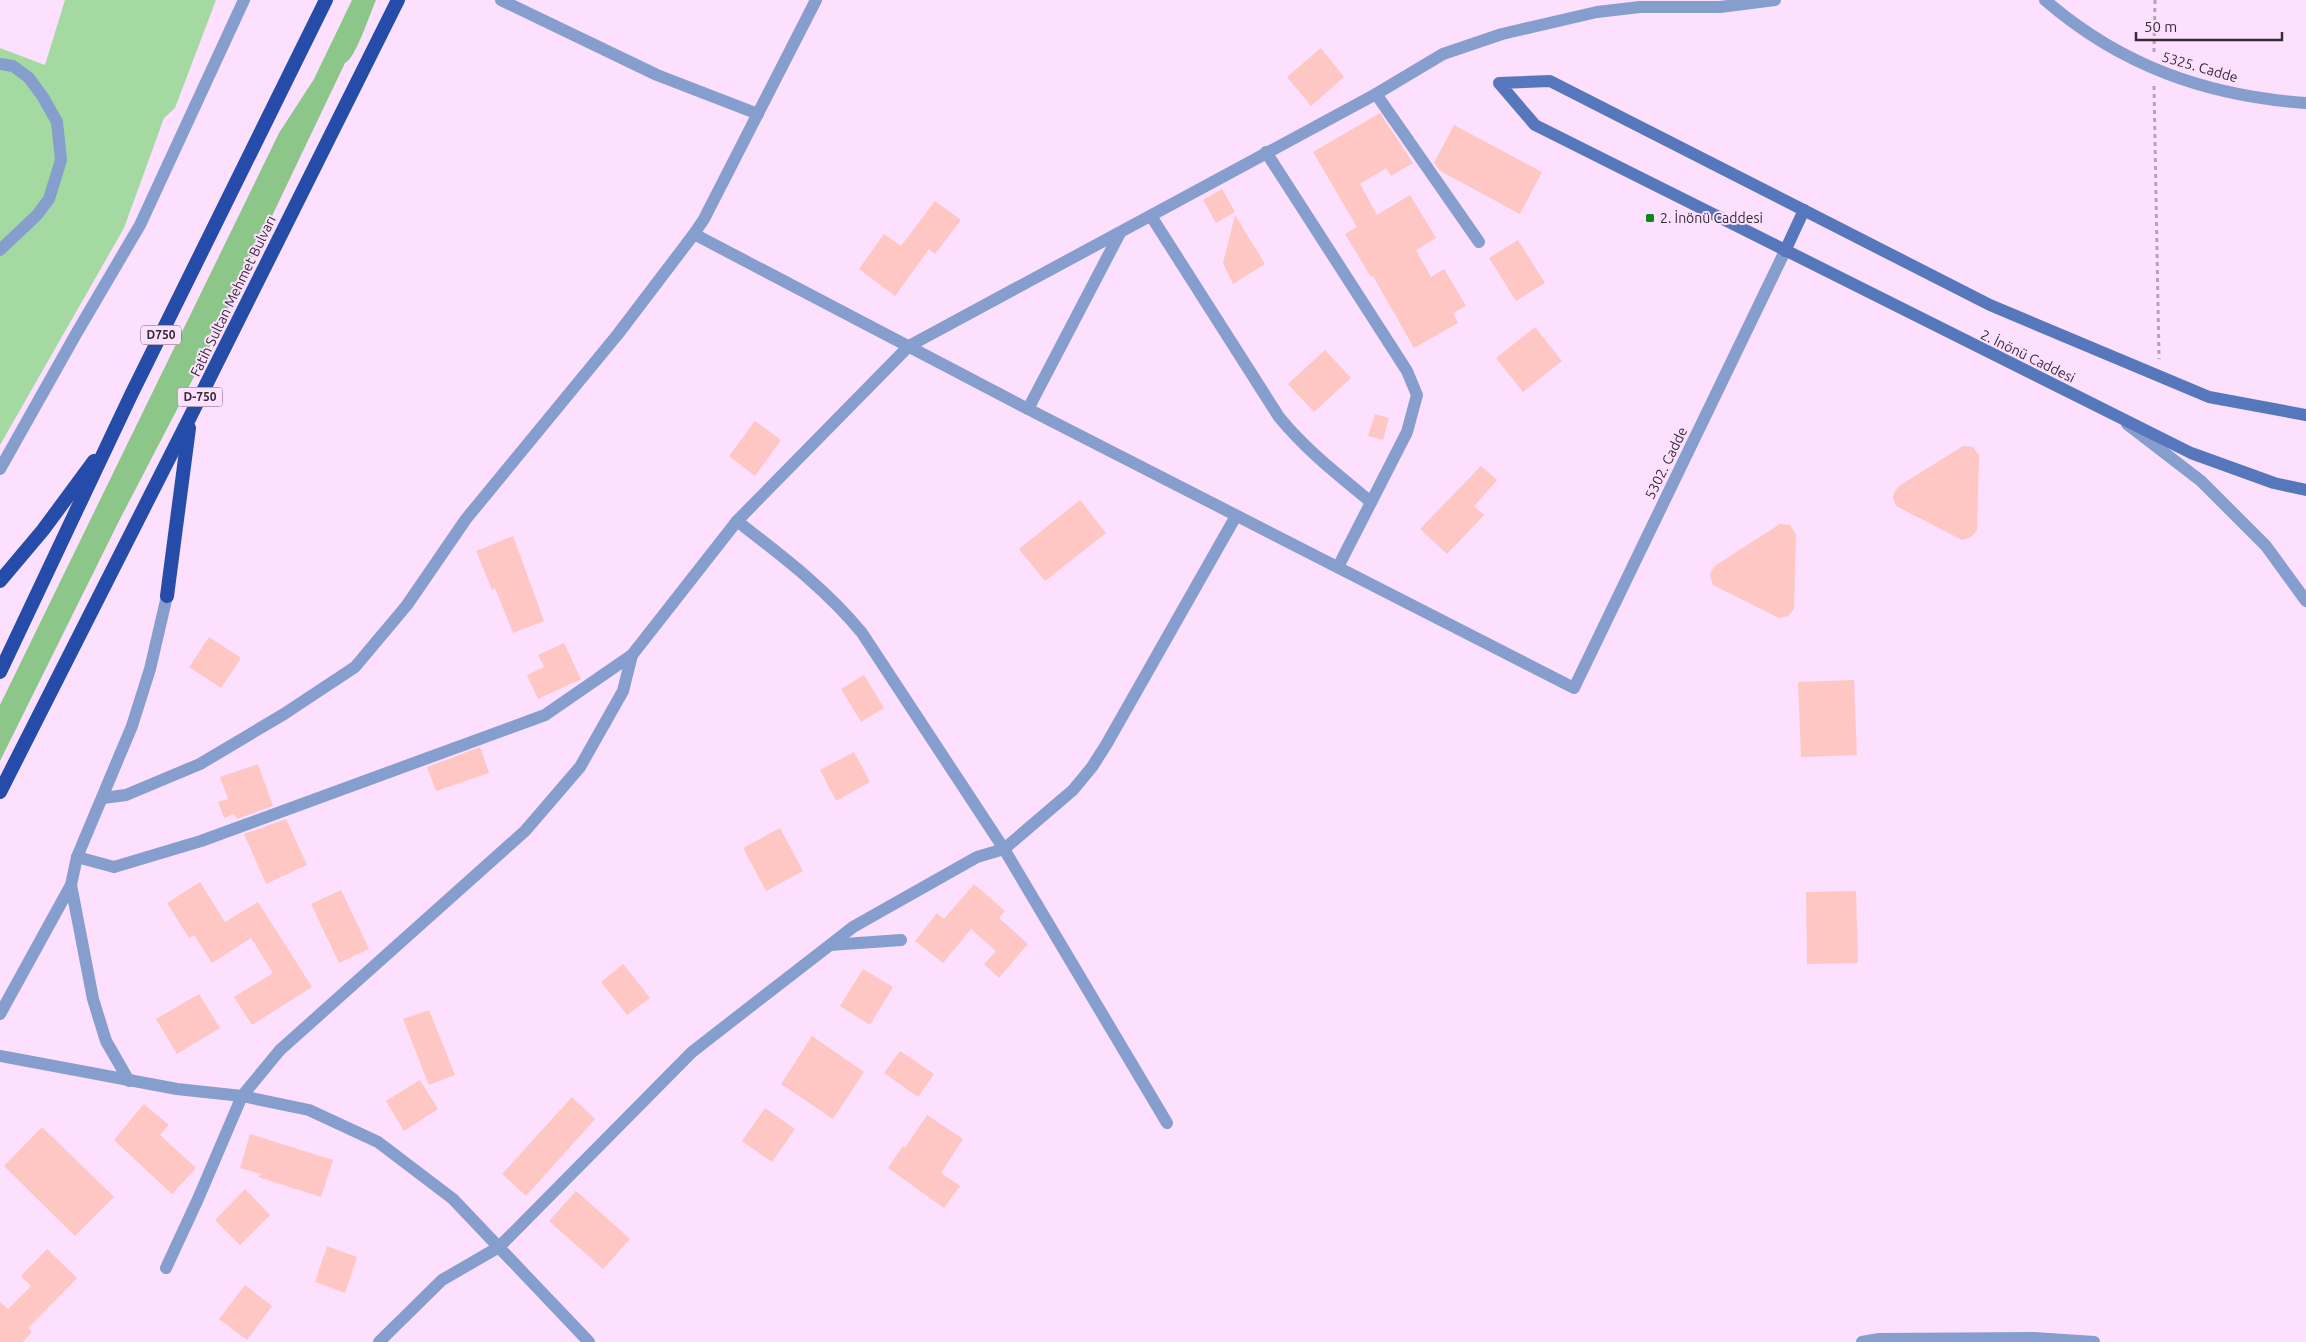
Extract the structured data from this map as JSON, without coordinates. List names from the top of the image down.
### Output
{
  "streets": {
    "highway": ["Fatih Sultan Mehmet Bulvarı", "D750", "D-750"],
    "main road": ["2. İnönü Caddesi"],
    "street": ["5325. Cadde", "5302. Cadde"]
  },
  "crossings": [
    ["2. İnönü Caddesi", "5302. Cadde"]
  ],
  "places": {
    "transit": ["2. İnönü Caddesi"]
  },
  "scale_bar": "50 m"
}
